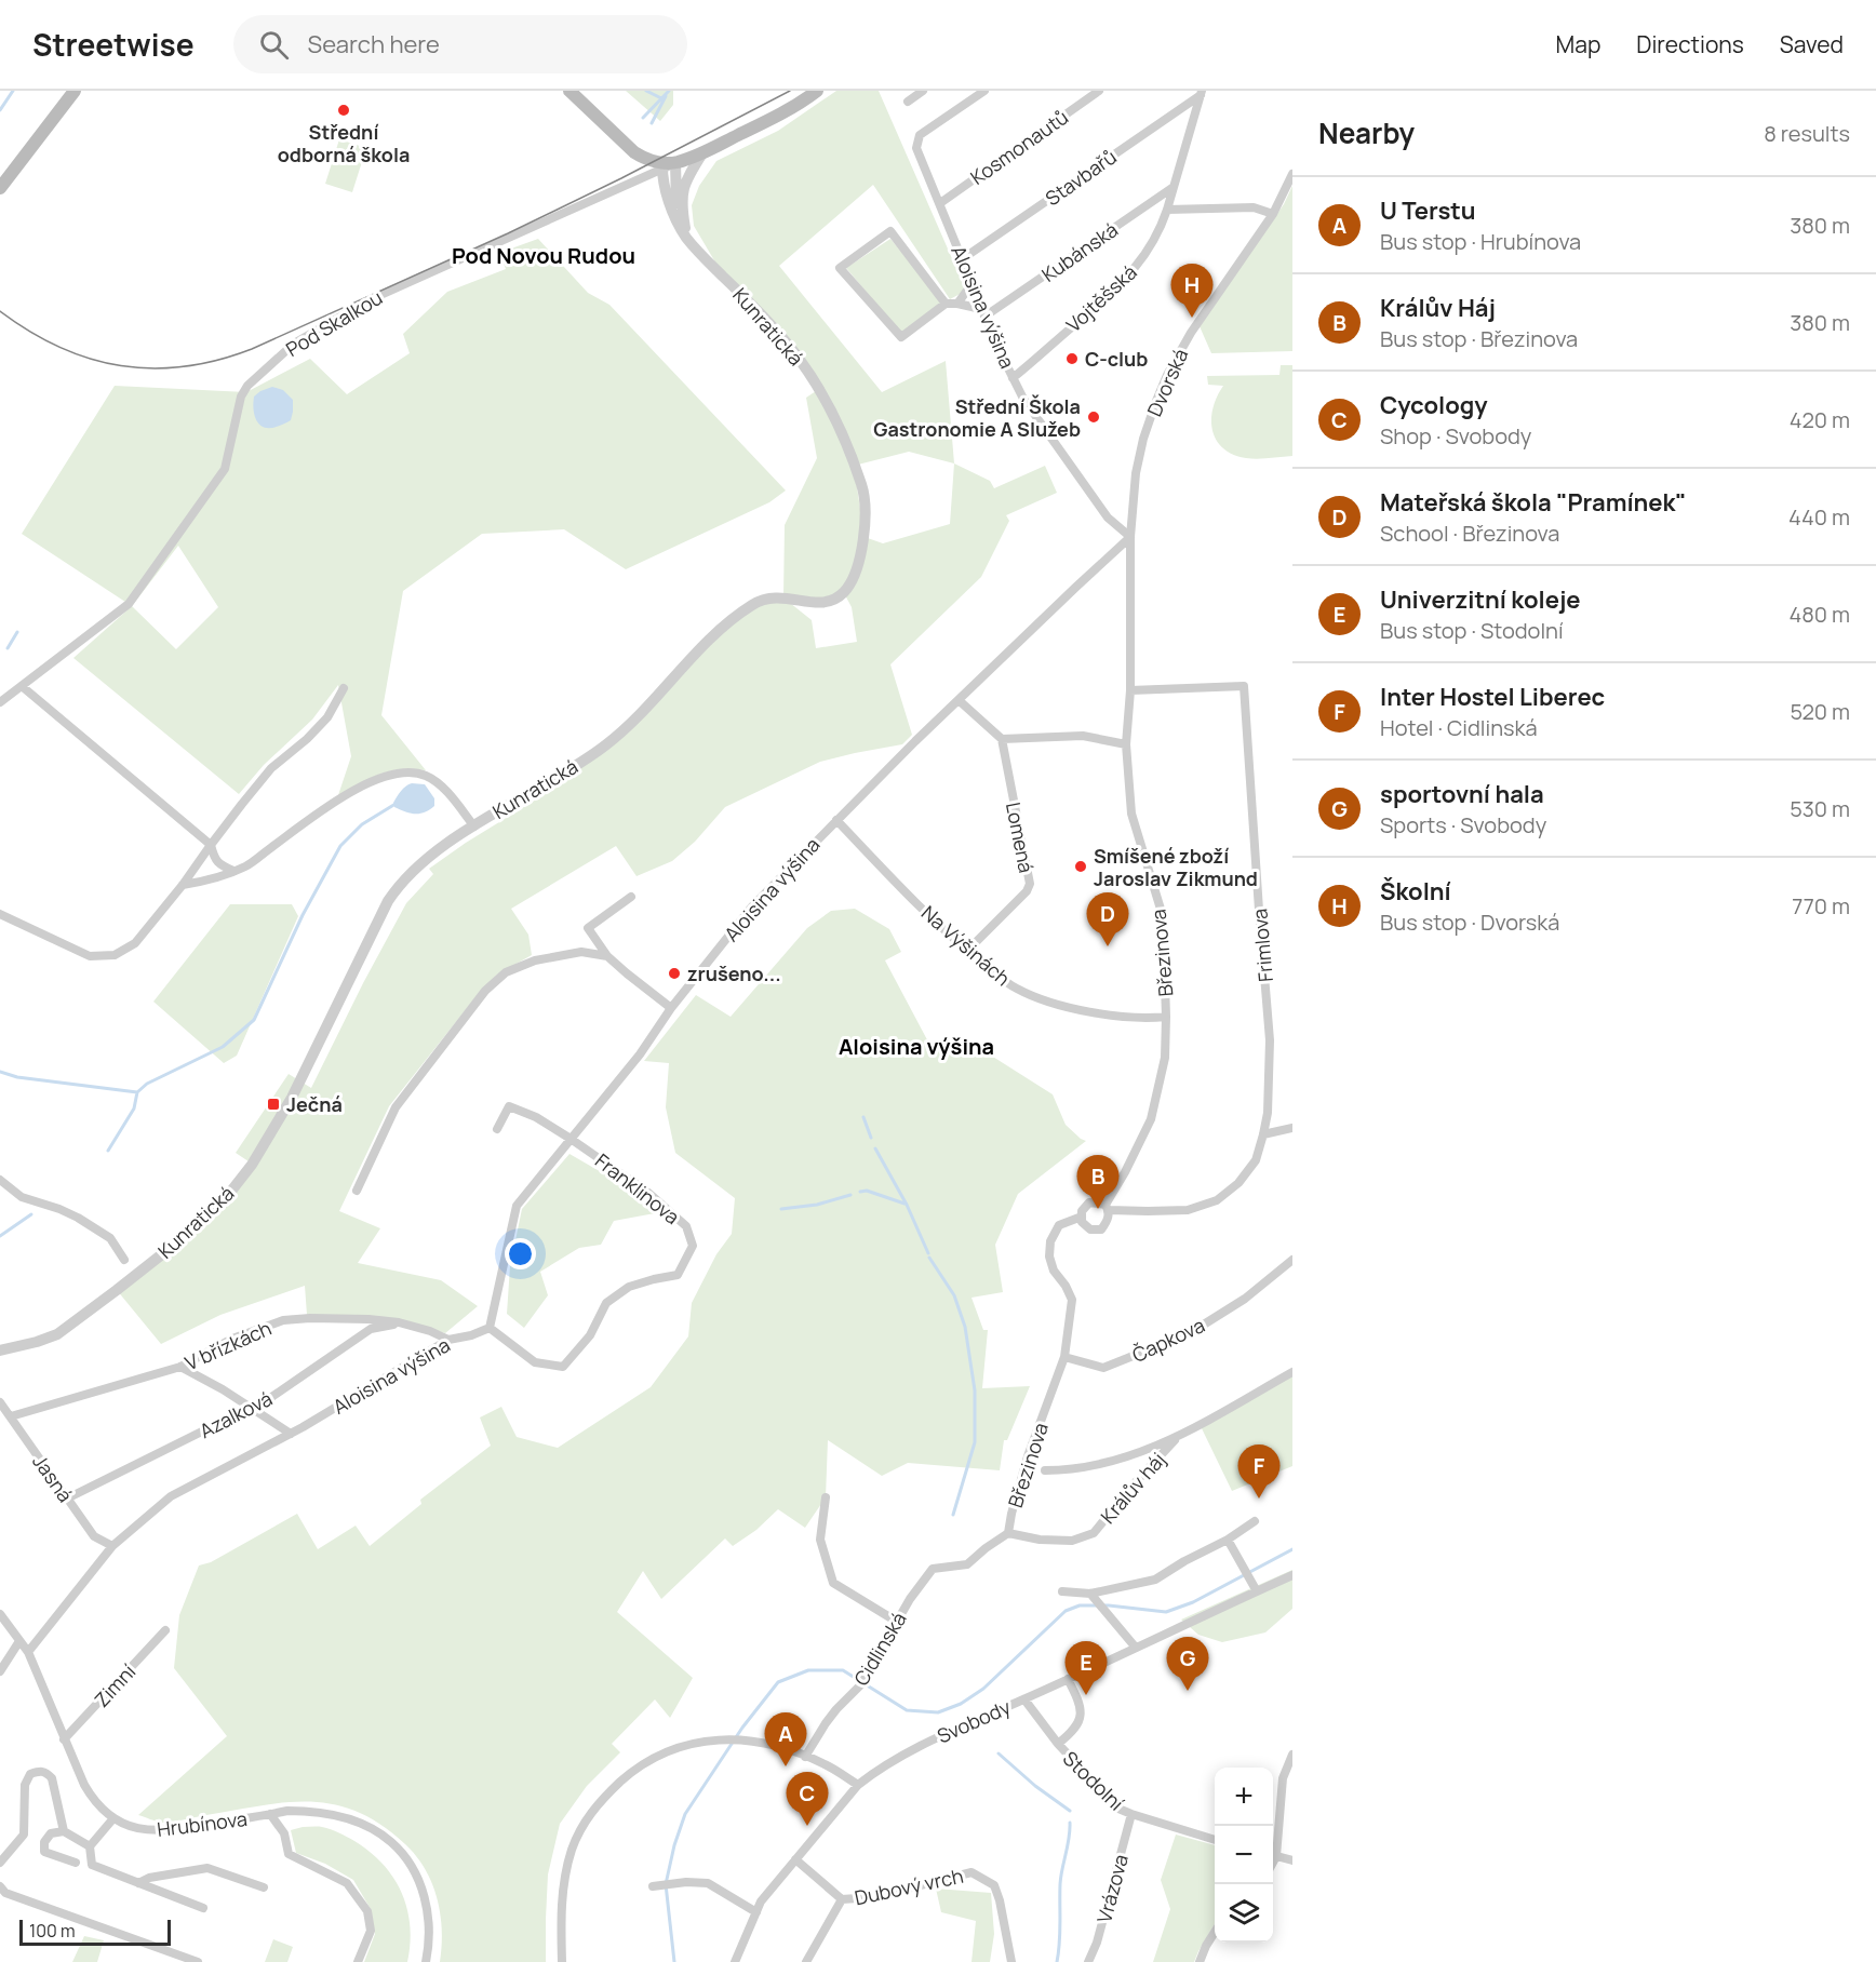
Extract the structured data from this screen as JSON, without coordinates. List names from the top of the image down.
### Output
{
  "streets": {
    "street": [
      "Kosmonautů",
      "Stavbařů",
      "Kubánská",
      "Vojtěšská",
      "Aloisina výšina",
      "Pod Skalkou",
      "Kunratická",
      "Dvorská",
      "Lomená",
      "Na Výšinách",
      "Frimlova",
      "Březinova",
      "Franklinova",
      "Čapkova",
      "V břízkách",
      "Azalková",
      "Jasná",
      "Králův háj",
      "Cidlinská",
      "Zimní",
      "Svobody",
      "Stodolní",
      "Hrubínova",
      "Dubový vrch",
      "Vrázova"
    ]
  },
  "crossings": [
    ["Kosmonautů", "Aloisina výšina"],
    ["Stavbařů", "Vojtěšská"],
    ["Stavbařů", "Aloisina výšina"],
    ["Kubánská", "Vojtěšská"],
    ["Kubánská", "Aloisina výšina"],
    ["Vojtěšská", "Aloisina výšina"],
    ["Aloisina výšina", "Dvorská"],
    ["Aloisina výšina", "Na Výšinách"],
    ["Aloisina výšina", "Březinova"],
    ["Aloisina výšina", "Franklinova"],
    ["Aloisina výšina", "V břízkách"],
    ["Aloisina výšina", "Jasná"],
    ["Aloisina výšina", "Hrubínova"],
    ["Pod Skalkou", "Kunratická"],
    ["Dvorská", "Březinova"],
    ["Lomená", "Na Výšinách"],
    ["Na Výšinách", "Březinova"],
    ["Frimlova", "Březinova"],
    ["Březinova", "Čapkova"],
    ["Březinova", "Králův háj"],
    ["Březinova", "Cidlinská"],
    ["V břízkách", "Azalková"],
    ["V břízkách", "Jasná"],
    ["Azalková", "Jasná"],
    ["Zimní", "Hrubínova"],
    ["Svobody", "Stodolní"],
    ["Svobody", "Dubový vrch"],
    ["Stodolní", "Vrázova"]
  ],
  "districts": ["Pod Novou Rudou", "Aloisina výšina"],
  "places": {
    "other": [
      "Střední odborná škola",
      "C-club",
      "Střední Škola Gastronomie A Služeb",
      "Smíšené zboží Jaroslav Zikmund",
      "zrušeno..."
    ],
    "transit": ["Ječná"]
  },
  "scale_bar": "100 m",
  "page": {
    "header": "Streetwise",
    "search": "Search here",
    "nav": ["Map", "Directions", "Saved"],
    "heading": ["Nearby", "8 results"],
    "list": [
      {
        "mark": "A",
        "name": "U Terstu",
        "note": "Bus stop · Hrubínova",
        "value": "380 m"
      },
      {
        "mark": "B",
        "name": "Králův Háj",
        "note": "Bus stop · Březinova",
        "value": "380 m"
      },
      {
        "mark": "C",
        "name": "Cycology",
        "note": "Shop · Svobody",
        "value": "420 m"
      },
      {
        "mark": "D",
        "name": "Mateřská škola \"Pramínek\"",
        "note": "School · Březinova",
        "value": "440 m"
      },
      {
        "mark": "E",
        "name": "Univerzitní koleje",
        "note": "Bus stop · Stodolní",
        "value": "480 m"
      },
      {
        "mark": "F",
        "name": "Inter Hostel Liberec",
        "note": "Hotel · Cidlinská",
        "value": "520 m"
      },
      {
        "mark": "G",
        "name": "sportovní hala",
        "note": "Sports · Svobody",
        "value": "530 m"
      },
      {
        "mark": "H",
        "name": "Školní",
        "note": "Bus stop · Dvorská",
        "value": "770 m"
      }
    ],
    "pins": [
      "H",
      "D",
      "B",
      "F",
      "G",
      "E",
      "A",
      "C"
    ],
    "map_buttons": ["+", "−"],
    "scale": "100 m"
  }
}
